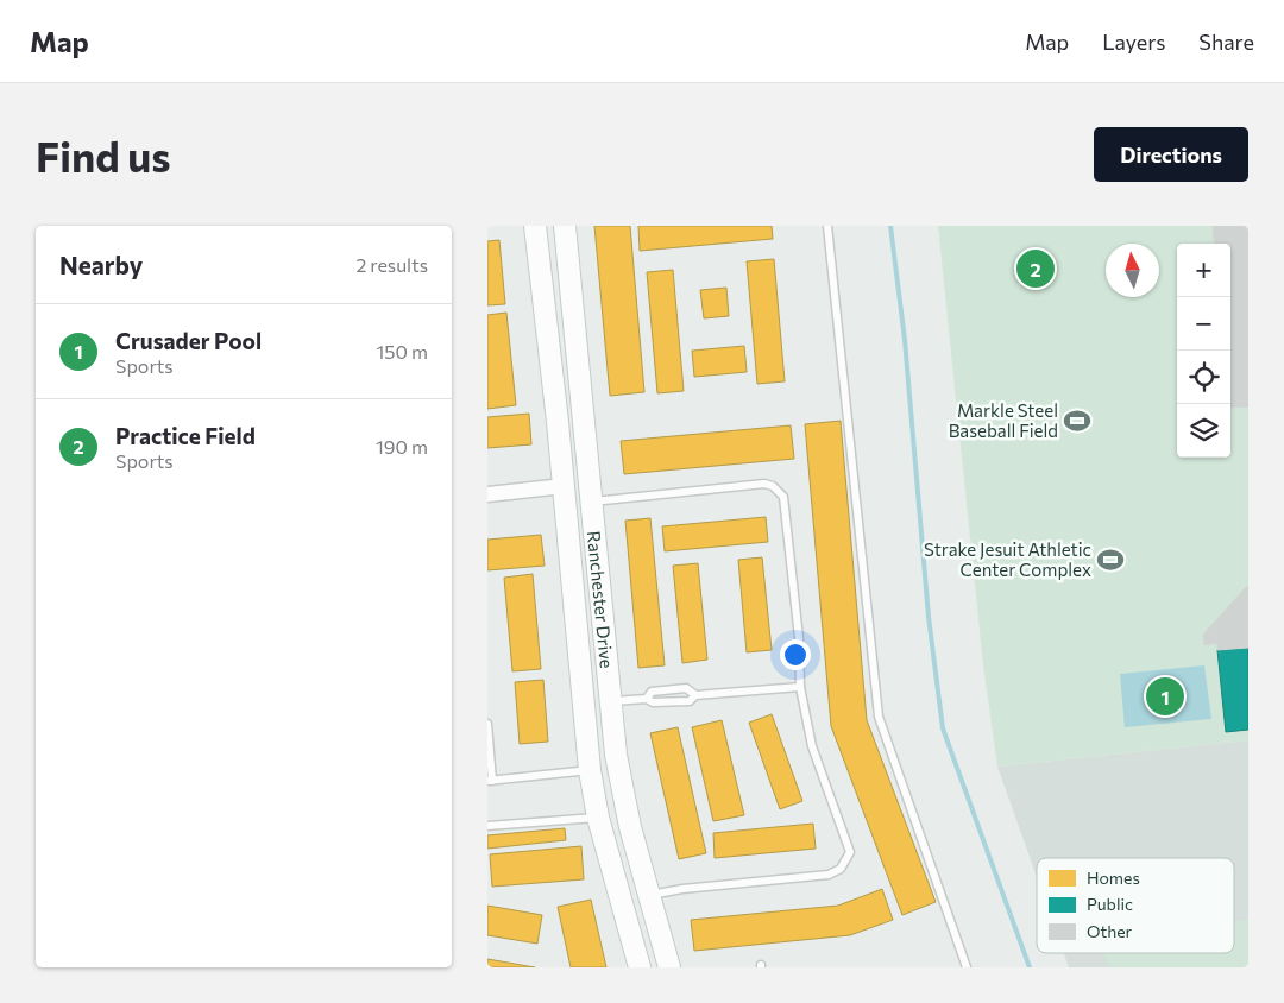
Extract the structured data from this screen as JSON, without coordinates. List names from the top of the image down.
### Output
{
  "streets": {
    "street": ["Ranchester Drive"]
  },
  "places": {
    "sports": ["Markle Steel Baseball Field", "Strake Jesuit Athletic Center Complex"]
  },
  "legend": ["Homes", "Public", "Other"],
  "north": "top",
  "page": {
    "header": "Map",
    "nav": ["Map", "Layers", "Share"],
    "buttons": "Directions",
    "title": "Find us",
    "heading": ["Nearby", "2 results"],
    "map_buttons": ["+", "−"],
    "pins": ["2", "1"],
    "list": [
      {
        "mark": "1",
        "name": "Crusader Pool",
        "note": "Sports",
        "value": "150 m"
      },
      {
        "mark": "2",
        "name": "Practice Field",
        "note": "Sports",
        "value": "190 m"
      }
    ]
  }
}
